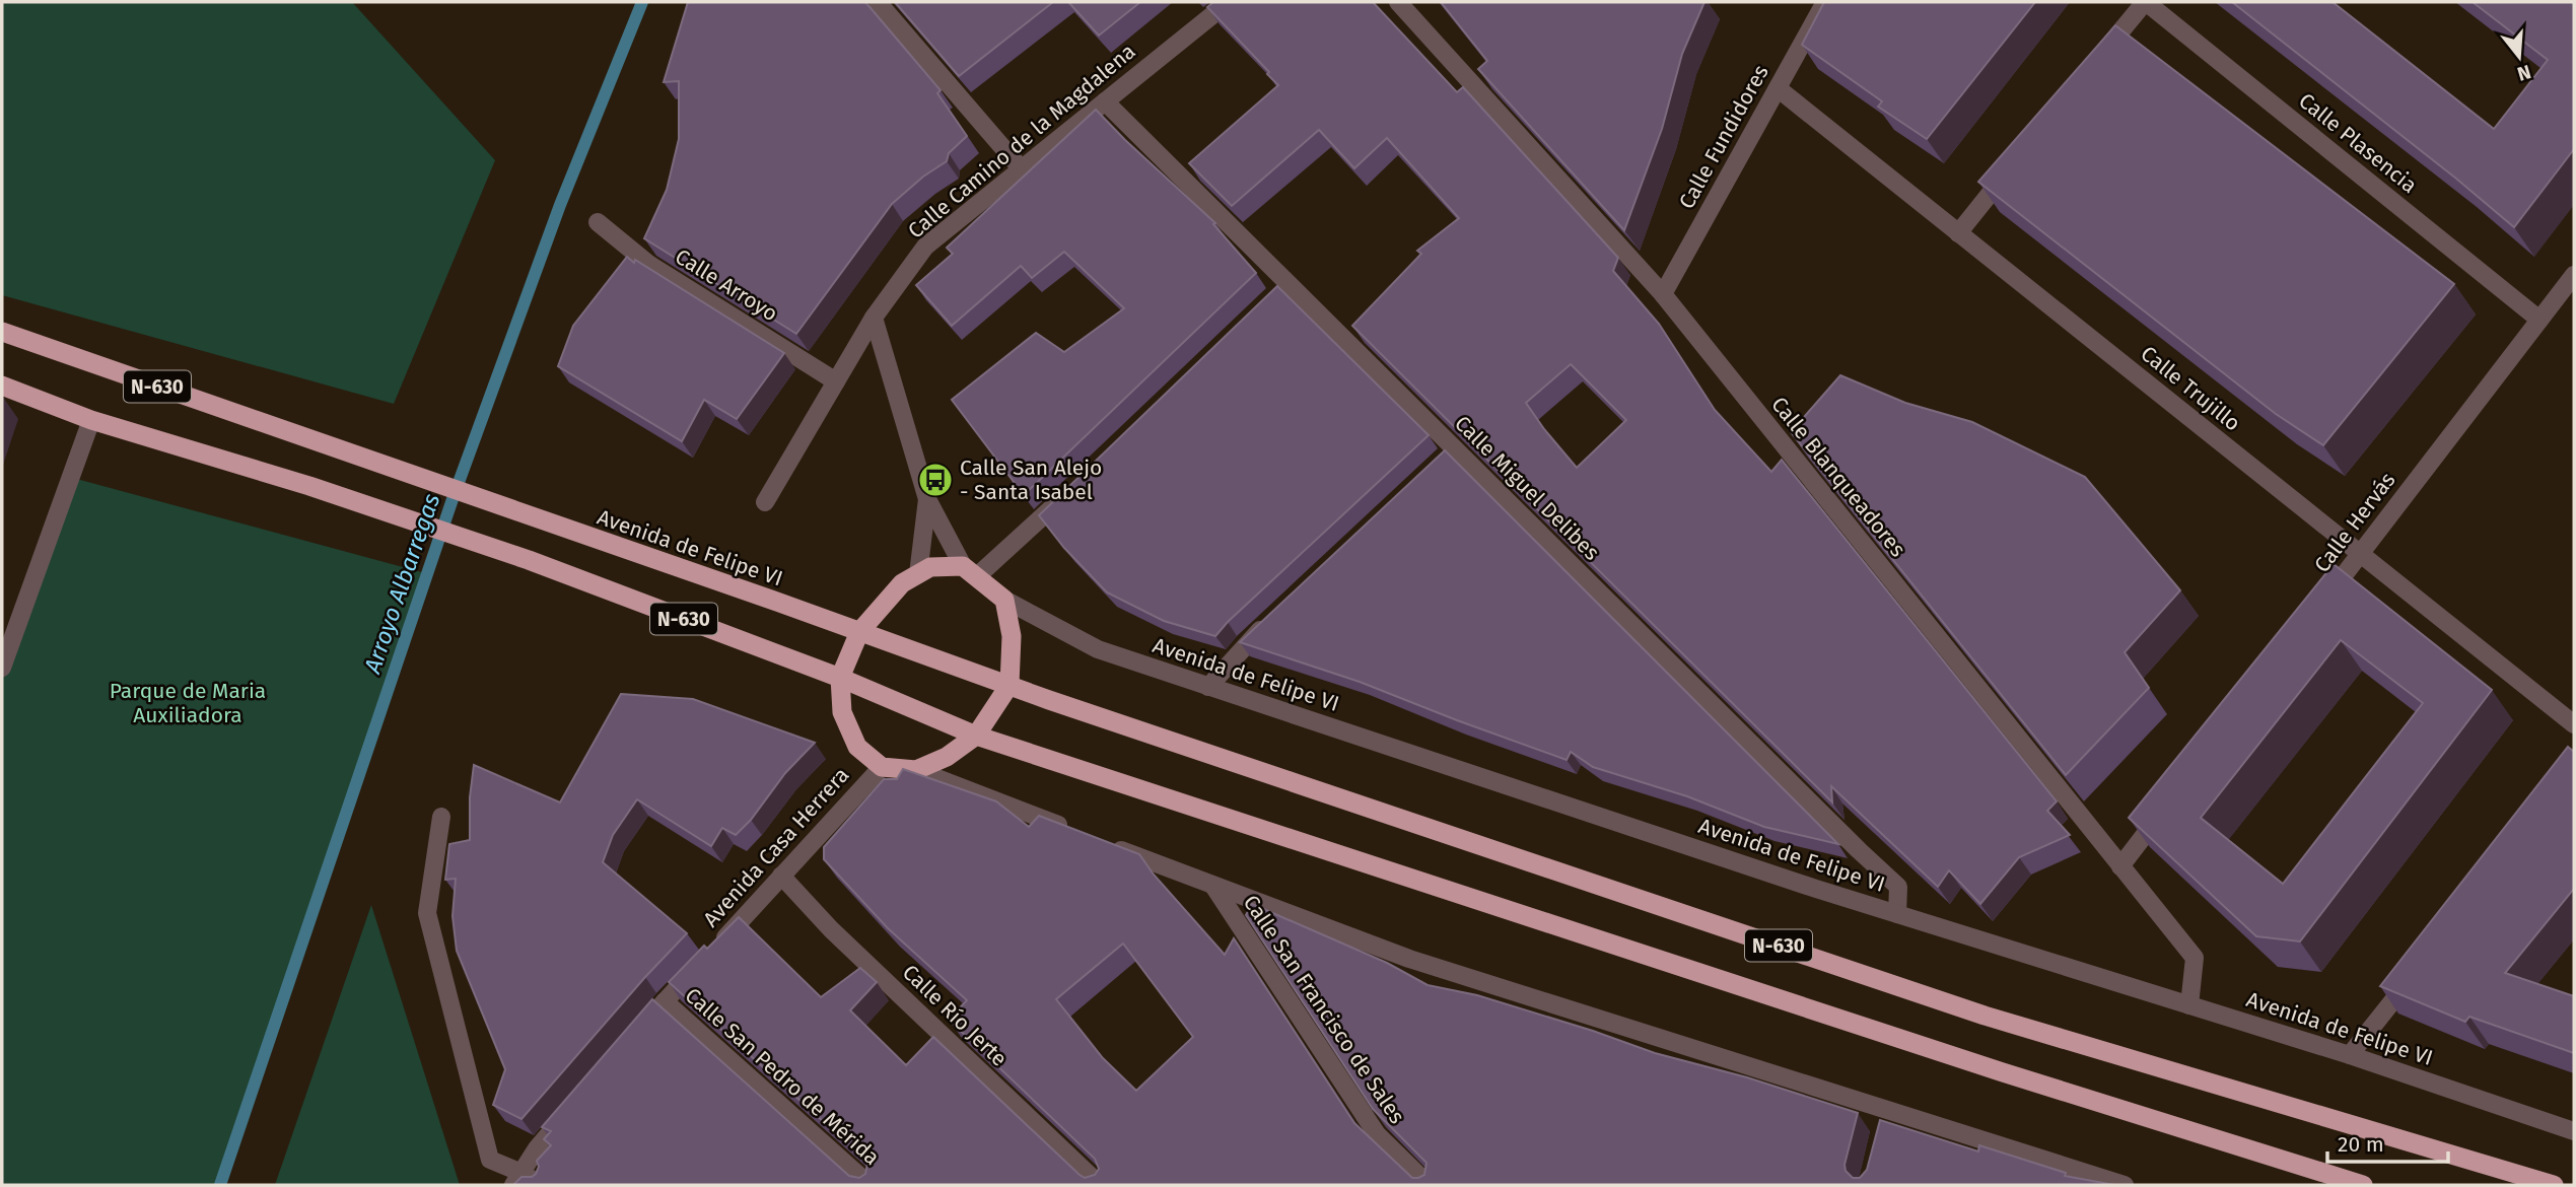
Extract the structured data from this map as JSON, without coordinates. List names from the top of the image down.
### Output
{
  "streets": {
    "highway": ["N-630", "Avenida de Felipe VI"],
    "street": [
      "Calle Fundidores",
      "Calle Camino de la Magdalena",
      "Calle Plasencia",
      "Calle Arroyo",
      "Calle Trujillo",
      "Calle Blanqueadores",
      "Calle Miguel Delibes",
      "Calle Hervás",
      "Avenida Casa Herrera",
      "Calle San Francisco de Sales",
      "Calle Río Jerte",
      "Calle San Pedro de Mérida"
    ]
  },
  "crossings": [
    ["Calle Fundidores", "Calle Trujillo"],
    ["Calle Fundidores", "Calle Blanqueadores"],
    ["Calle Camino de la Magdalena", "Calle Arroyo"],
    ["Calle Camino de la Magdalena", "Calle Miguel Delibes"],
    ["Calle Plasencia", "Calle Hervás"],
    ["N-630", "Avenida de Felipe VI"],
    ["Calle Trujillo", "Calle Hervás"],
    ["Calle Blanqueadores", "Avenida de Felipe VI"],
    ["Calle Miguel Delibes", "Avenida de Felipe VI"],
    ["Avenida Casa Herrera", "Calle Río Jerte"],
    ["Avenida Casa Herrera", "Calle San Pedro de Mérida"]
  ],
  "water": ["Arroyo Albarregas"],
  "parks": ["Parque de Maria Auxiliadora"],
  "places": {
    "bus stop": ["Calle San Alejo - Santa Isabel"]
  },
  "scale_bar": "20 m",
  "north": "bottom"
}
